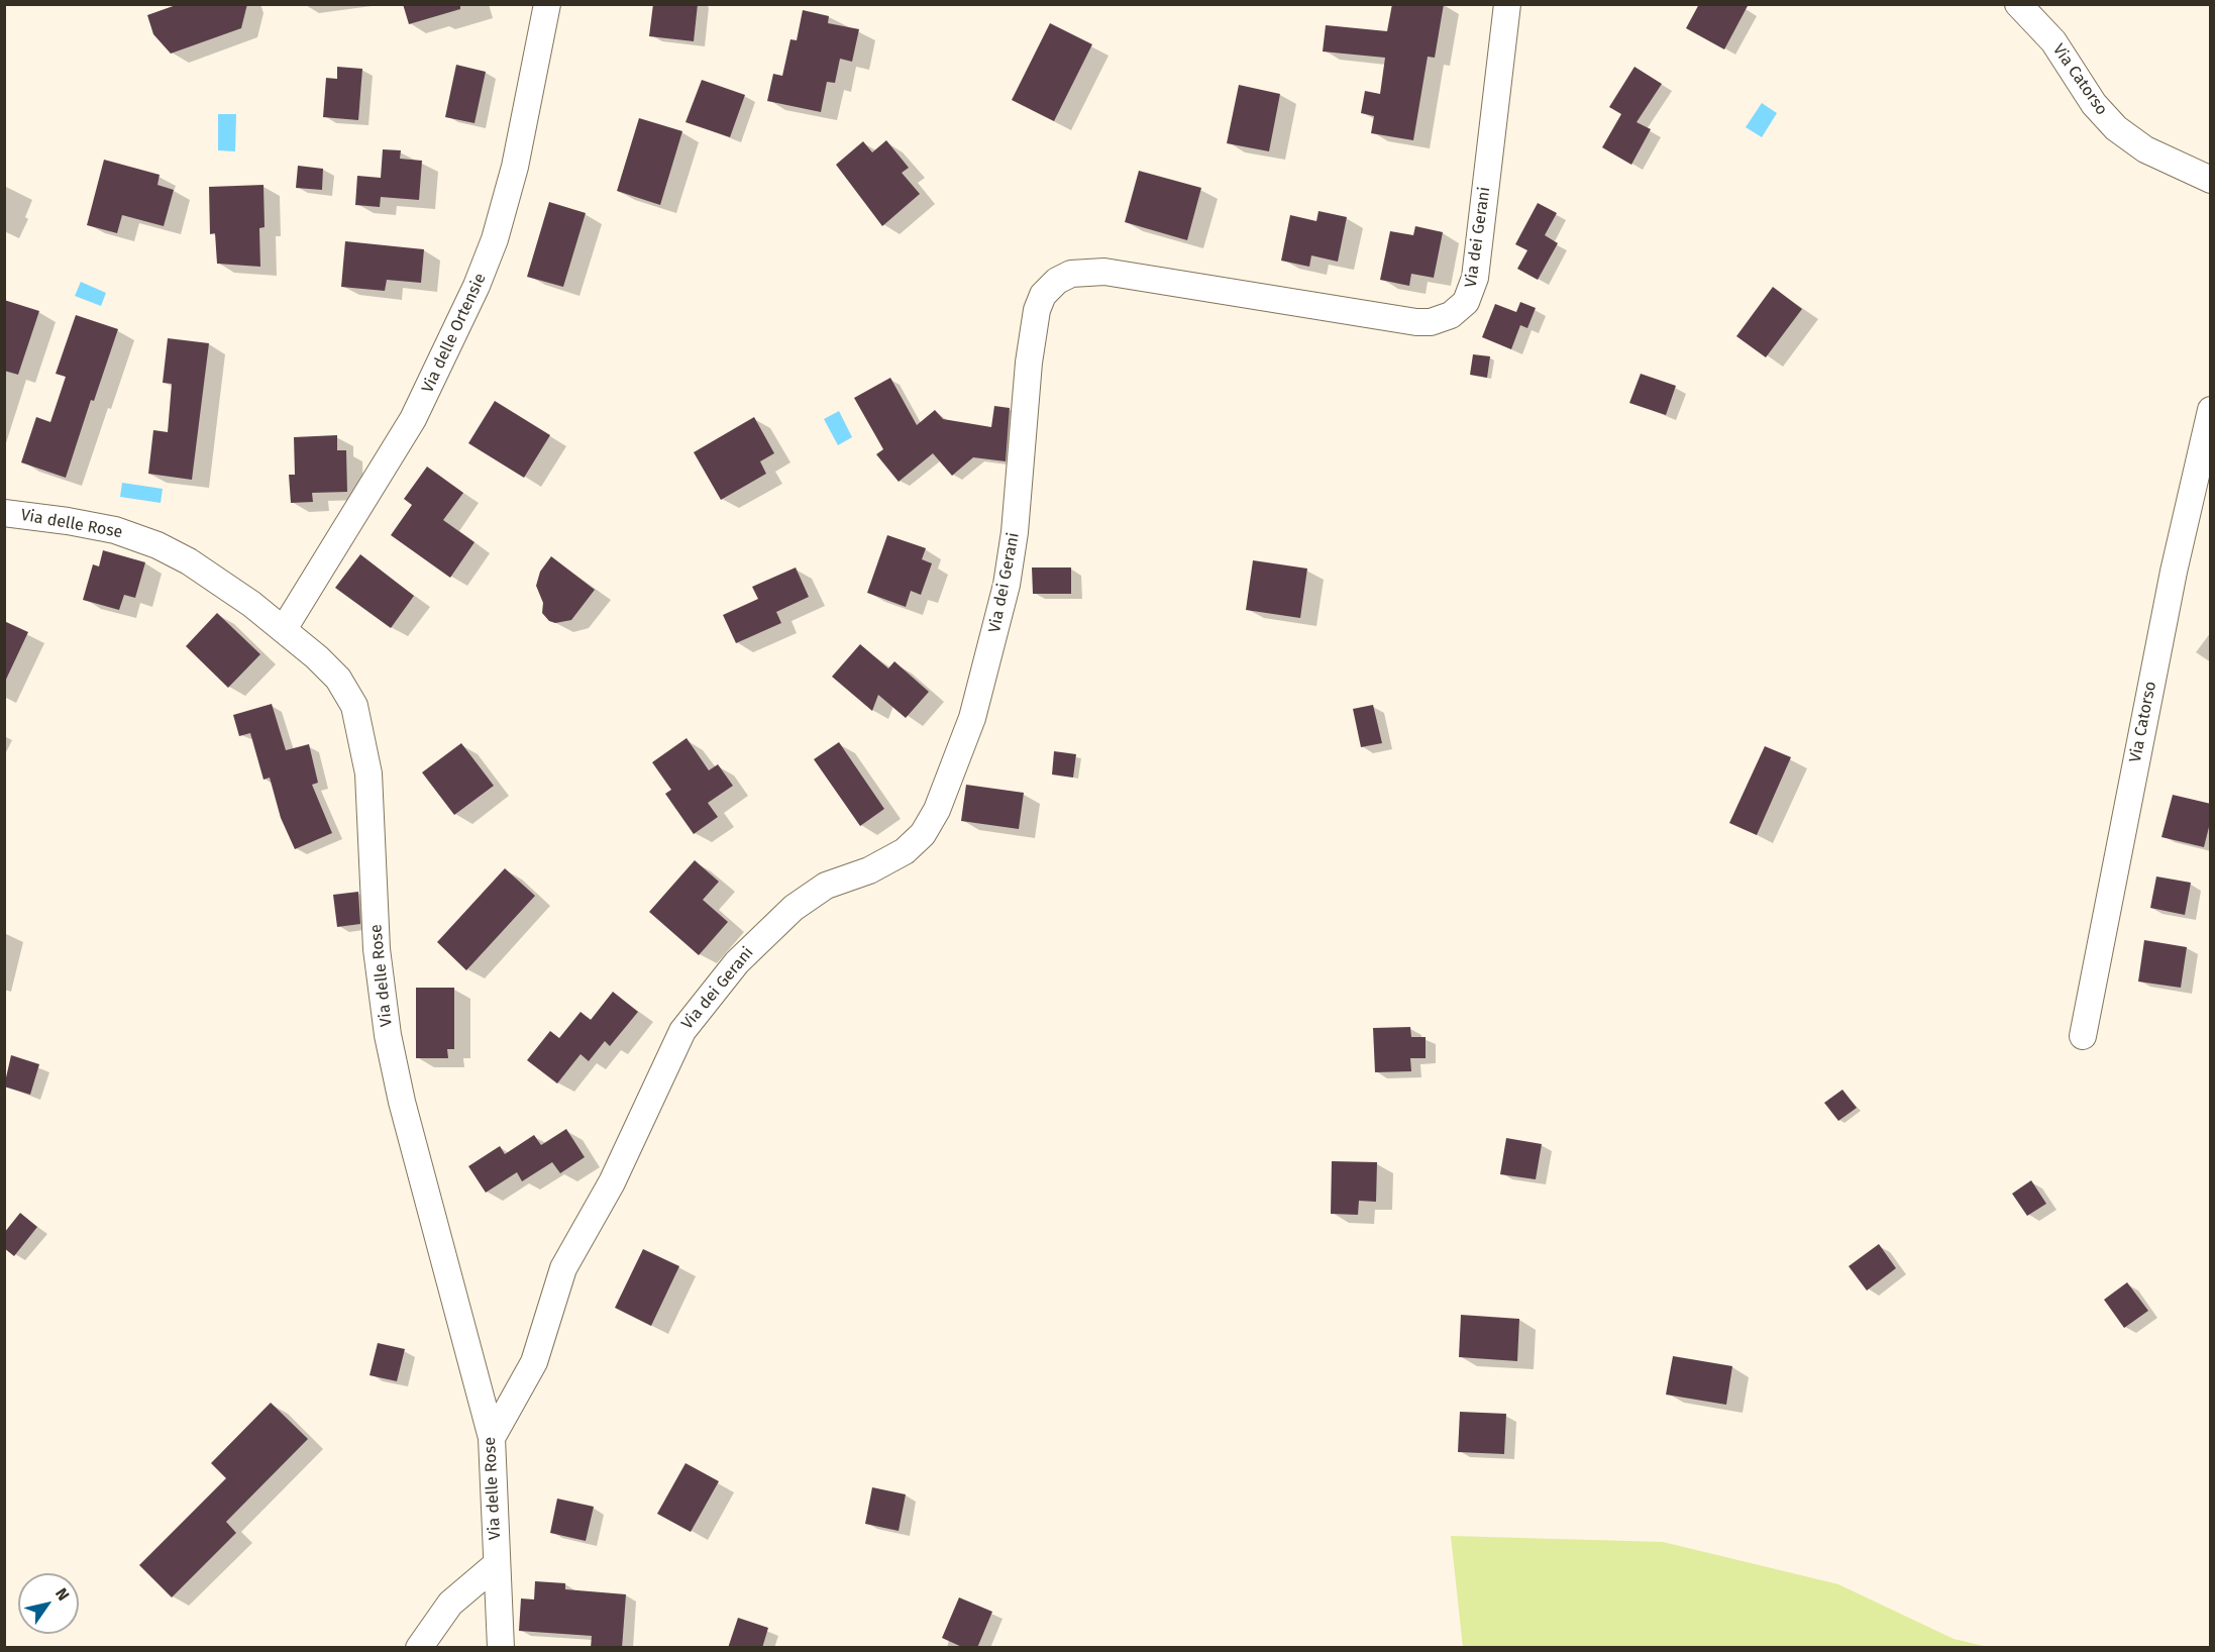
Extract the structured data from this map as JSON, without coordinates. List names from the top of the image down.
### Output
{
  "streets": {
    "street": [
      "Via Catorso",
      "Via dei Gerani",
      "Via delle Ortensie",
      "Via delle Rose"
    ]
  },
  "crossings": [
    ["Via dei Gerani", "Via delle Rose"],
    ["Via delle Ortensie", "Via delle Rose"]
  ],
  "north": "top right"
}
